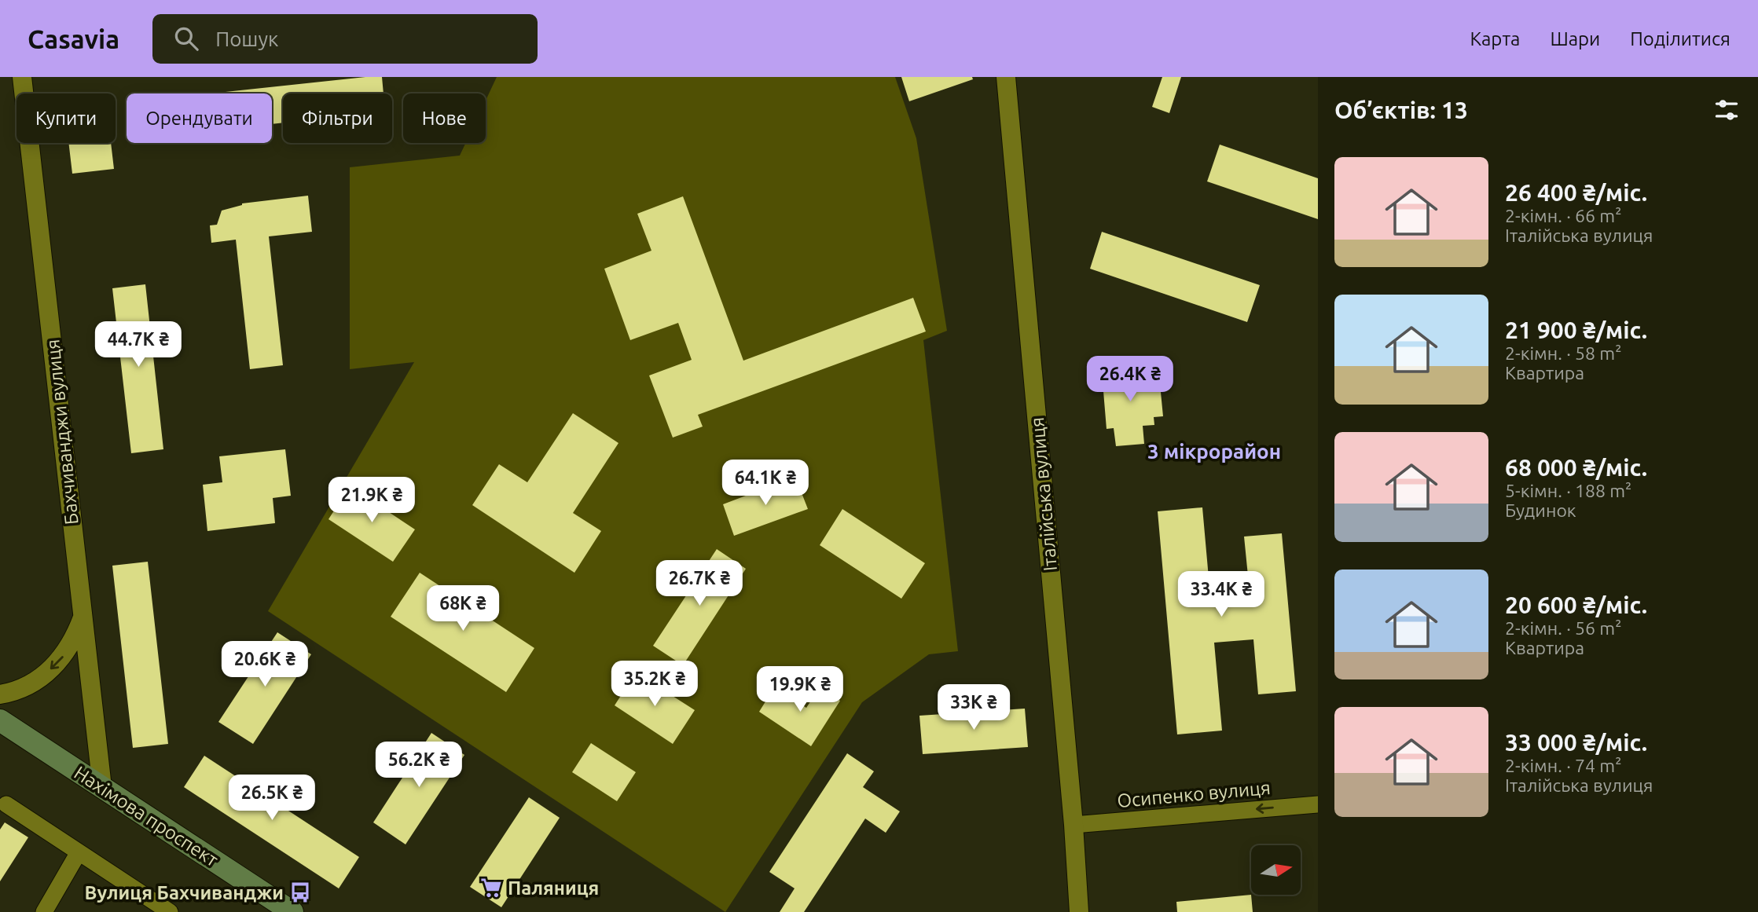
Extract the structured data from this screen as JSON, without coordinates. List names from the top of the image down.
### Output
{
  "streets": {
    "main road": ["Нахімова проспект"],
    "street": ["Бахчиванджи вулиця", "Італійська вулиця", "Осипенко вулиця"]
  },
  "crossings": [
    ["Бахчиванджи вулиця", "Нахімова проспект"],
    ["Італійська вулиця", "Осипенко вулиця"]
  ],
  "one_way": ["Осипенко вулиця"],
  "districts": ["3 мікрорайон"],
  "places": {
    "supermarket": ["Паляниця"],
    "bus stop": ["Вулиця Бахчиванджи"]
  },
  "north": "right",
  "page": {
    "header": "Casavia",
    "search": "Пошук",
    "nav": ["Карта", "Шари", "Поділитися"],
    "heading": "Об’єктів: 13",
    "chip": [
      "Купити",
      "Орендувати",
      "Фільтри",
      "Нове"
    ],
    "list": [
      {
        "name": "26 400 ₴/міс.",
        "note": "2-кімн. · 66 m² · Італійська вулиця"
      },
      {
        "name": "21 900 ₴/міс.",
        "note": "2-кімн. · 58 m² · Квартира"
      },
      {
        "name": "68 000 ₴/міс.",
        "note": "5-кімн. · 188 m² · Будинок"
      },
      {
        "name": "20 600 ₴/міс.",
        "note": "2-кімн. · 56 m² · Квартира"
      },
      {
        "name": "33 000 ₴/міс.",
        "note": "2-кімн. · 74 m² · Італійська вулиця"
      }
    ],
    "price": [
      "44.7K ₴",
      "26.4K ₴",
      "64.1K ₴",
      "21.9K ₴",
      "26.7K ₴",
      "33.4K ₴",
      "68K ₴",
      "20.6K ₴",
      "35.2K ₴",
      "19.9K ₴",
      "33K ₴",
      "56.2K ₴",
      "26.5K ₴"
    ]
  }
}
